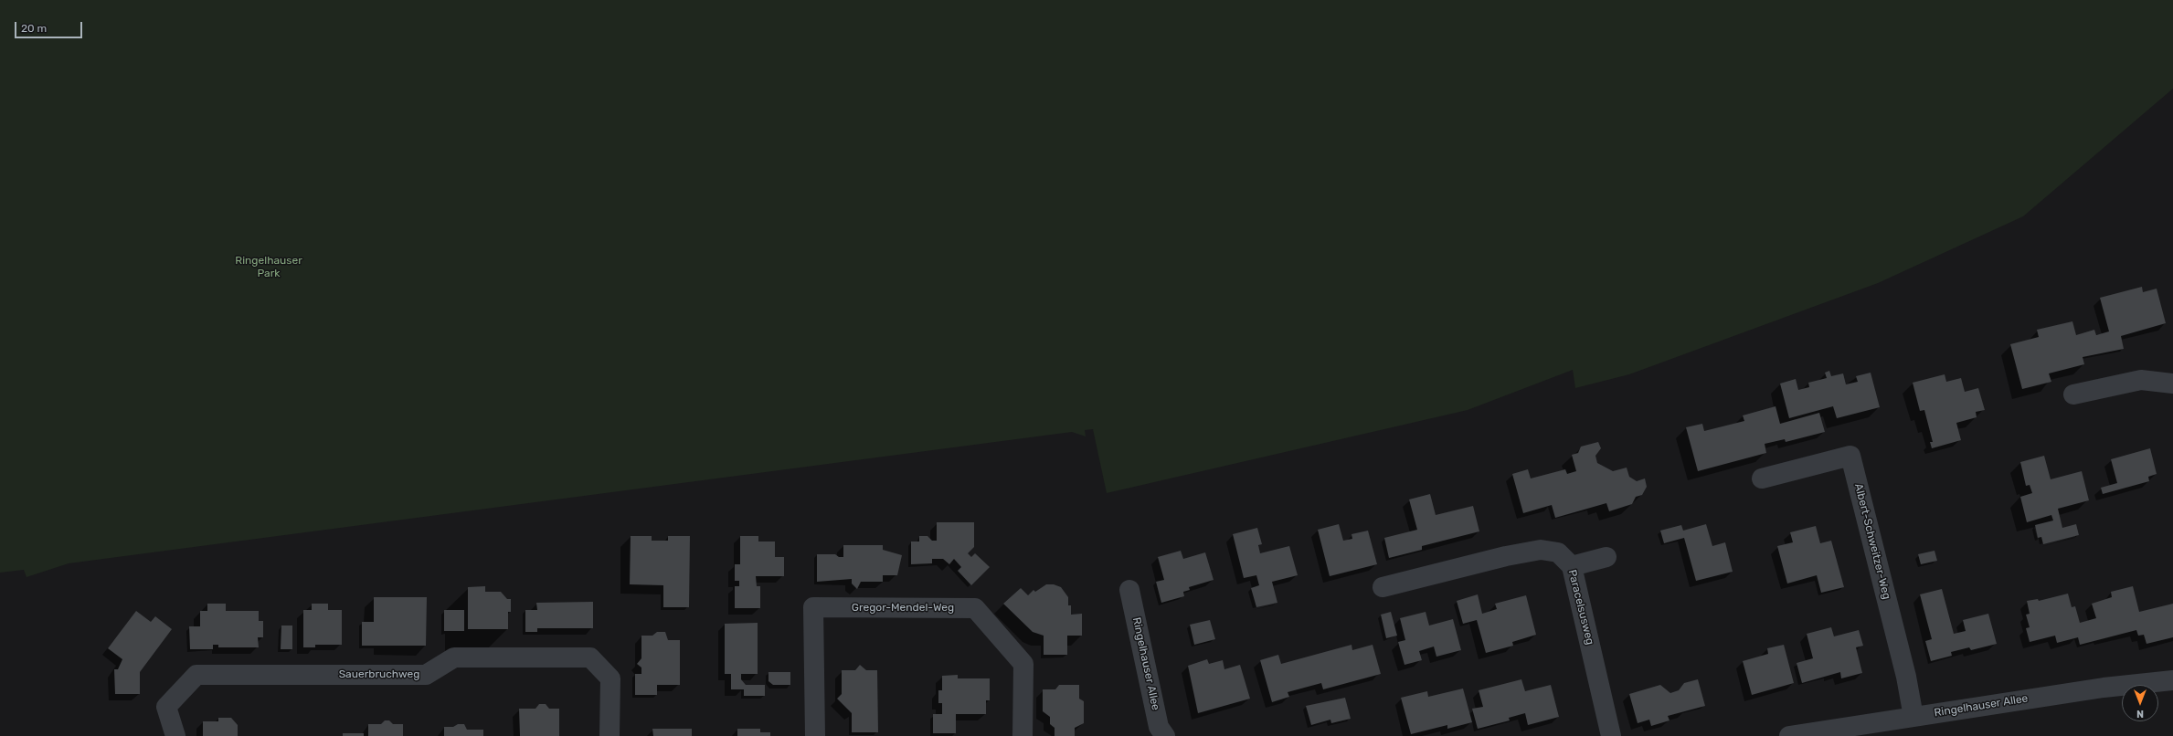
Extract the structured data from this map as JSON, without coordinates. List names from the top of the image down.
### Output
{
  "streets": {
    "street": [
      "Albert-Schweitzer-Weg",
      "Paracelsusweg",
      "Gregor-Mendel-Weg",
      "Ringelhauser Allee",
      "Sauerbruchweg"
    ]
  },
  "crossings": [
    ["Albert-Schweitzer-Weg", "Ringelhauser Allee"]
  ],
  "parks": ["Ringelhauser Park"],
  "scale_bar": "20 m",
  "north": "bottom"
}
